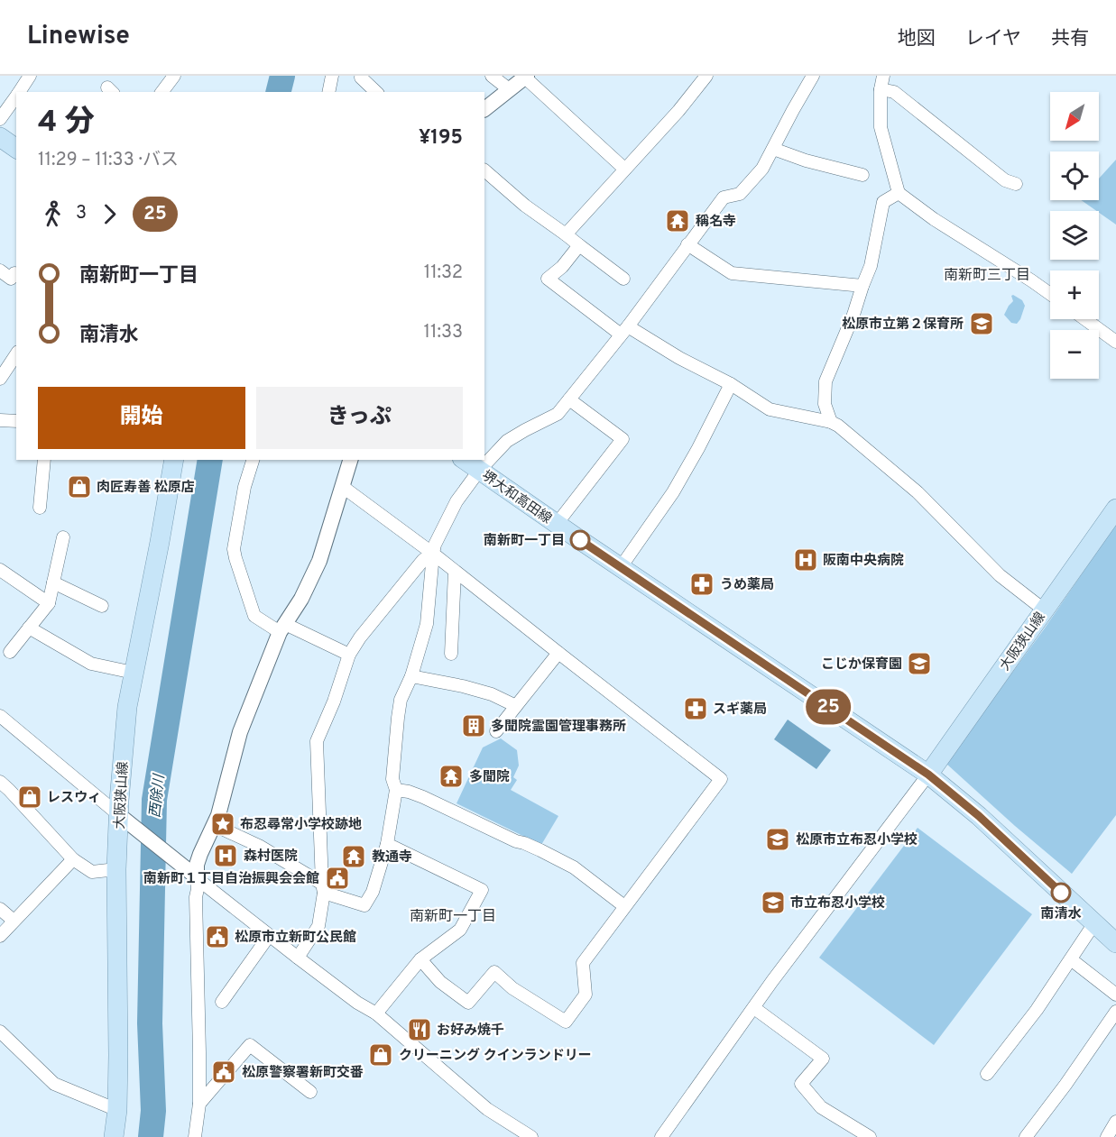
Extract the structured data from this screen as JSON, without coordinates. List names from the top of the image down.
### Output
{
  "streets": {
    "main road": ["堺大和高田線", "大阪狭山線"]
  },
  "crossings": [
    ["堺大和高田線", "大阪狭山線"]
  ],
  "districts": ["南新町三丁目", "南新町一丁目"],
  "water": ["西除川"],
  "places": {
    "temple": ["稱名寺", "多聞院", "教通寺"],
    "school or university": [
      "松原市立第２保育所",
      "こじか保育園",
      "松原市立布忍小学校",
      "市立布忍小学校"
    ],
    "shop": ["肉匠寿善 松原店", "レスウィ", "クリーニング クインランドリー"],
    "other": ["南新町一丁目", "南清水"],
    "hospital": ["阪南中央病院", "森村医院"],
    "pharmacy": ["うめ薬局", "スギ薬局"],
    "building": ["多聞院霊園管理事務所"],
    "place": ["布忍尋常小学校跡地"],
    "public building": ["南新町１丁目自治振興会会館", "松原市立新町公民館", "松原警察署新町交番"],
    "restaurant": ["お好み焼千"]
  },
  "lines": ["bus line 25"],
  "north": "bottom left",
  "page": {
    "header": "Linewise",
    "nav": ["地図", "レイヤ", "共有"],
    "on_map": "25",
    "map_buttons": ["+", "−"],
    "heading": ["4 分", "11:29 – 11:33 · バス", "¥195"],
    "legs": ["3", "25"],
    "list": [
      {
        "name": "南新町一丁目",
        "value": "11:32"
      },
      {
        "name": "南清水",
        "value": "11:33"
      }
    ],
    "buttons": ["開始", "きっぷ"]
  }
}
